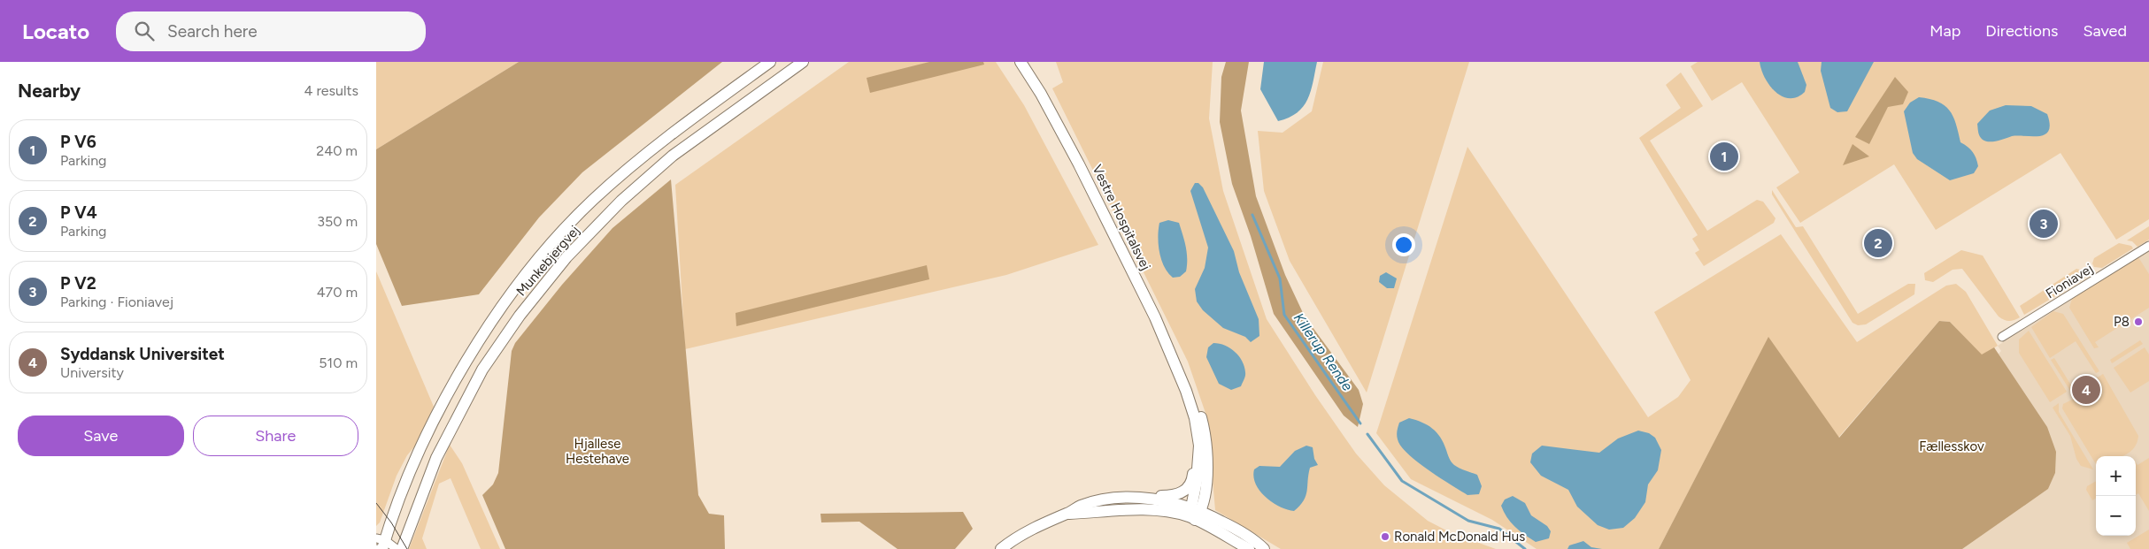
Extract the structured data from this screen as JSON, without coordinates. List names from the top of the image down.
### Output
{
  "streets": {
    "street": ["Vestre Hospitalsvej", "Munkebjergvej", "Fioniavej"]
  },
  "water": ["Killerup Rende"],
  "parks": ["Hjallese Hestehave", "Fællesskov"],
  "places": ["P8", "Ronald McDonald Hus"],
  "page": {
    "header": "Locato",
    "search": "Search here",
    "nav": ["Map", "Directions", "Saved"],
    "heading": ["Nearby", "4 results"],
    "list": [
      {
        "mark": "1",
        "name": "P V6",
        "note": "Parking",
        "value": "240 m"
      },
      {
        "mark": "2",
        "name": "P V4",
        "note": "Parking",
        "value": "350 m"
      },
      {
        "mark": "3",
        "name": "P V2",
        "note": "Parking · Fioniavej",
        "value": "470 m"
      },
      {
        "mark": "4",
        "name": "Syddansk Universitet",
        "note": "University",
        "value": "510 m"
      }
    ],
    "pins": [
      "1",
      "3",
      "2",
      "4"
    ],
    "buttons": ["Save", "Share"],
    "map_buttons": ["+", "−"]
  }
}
